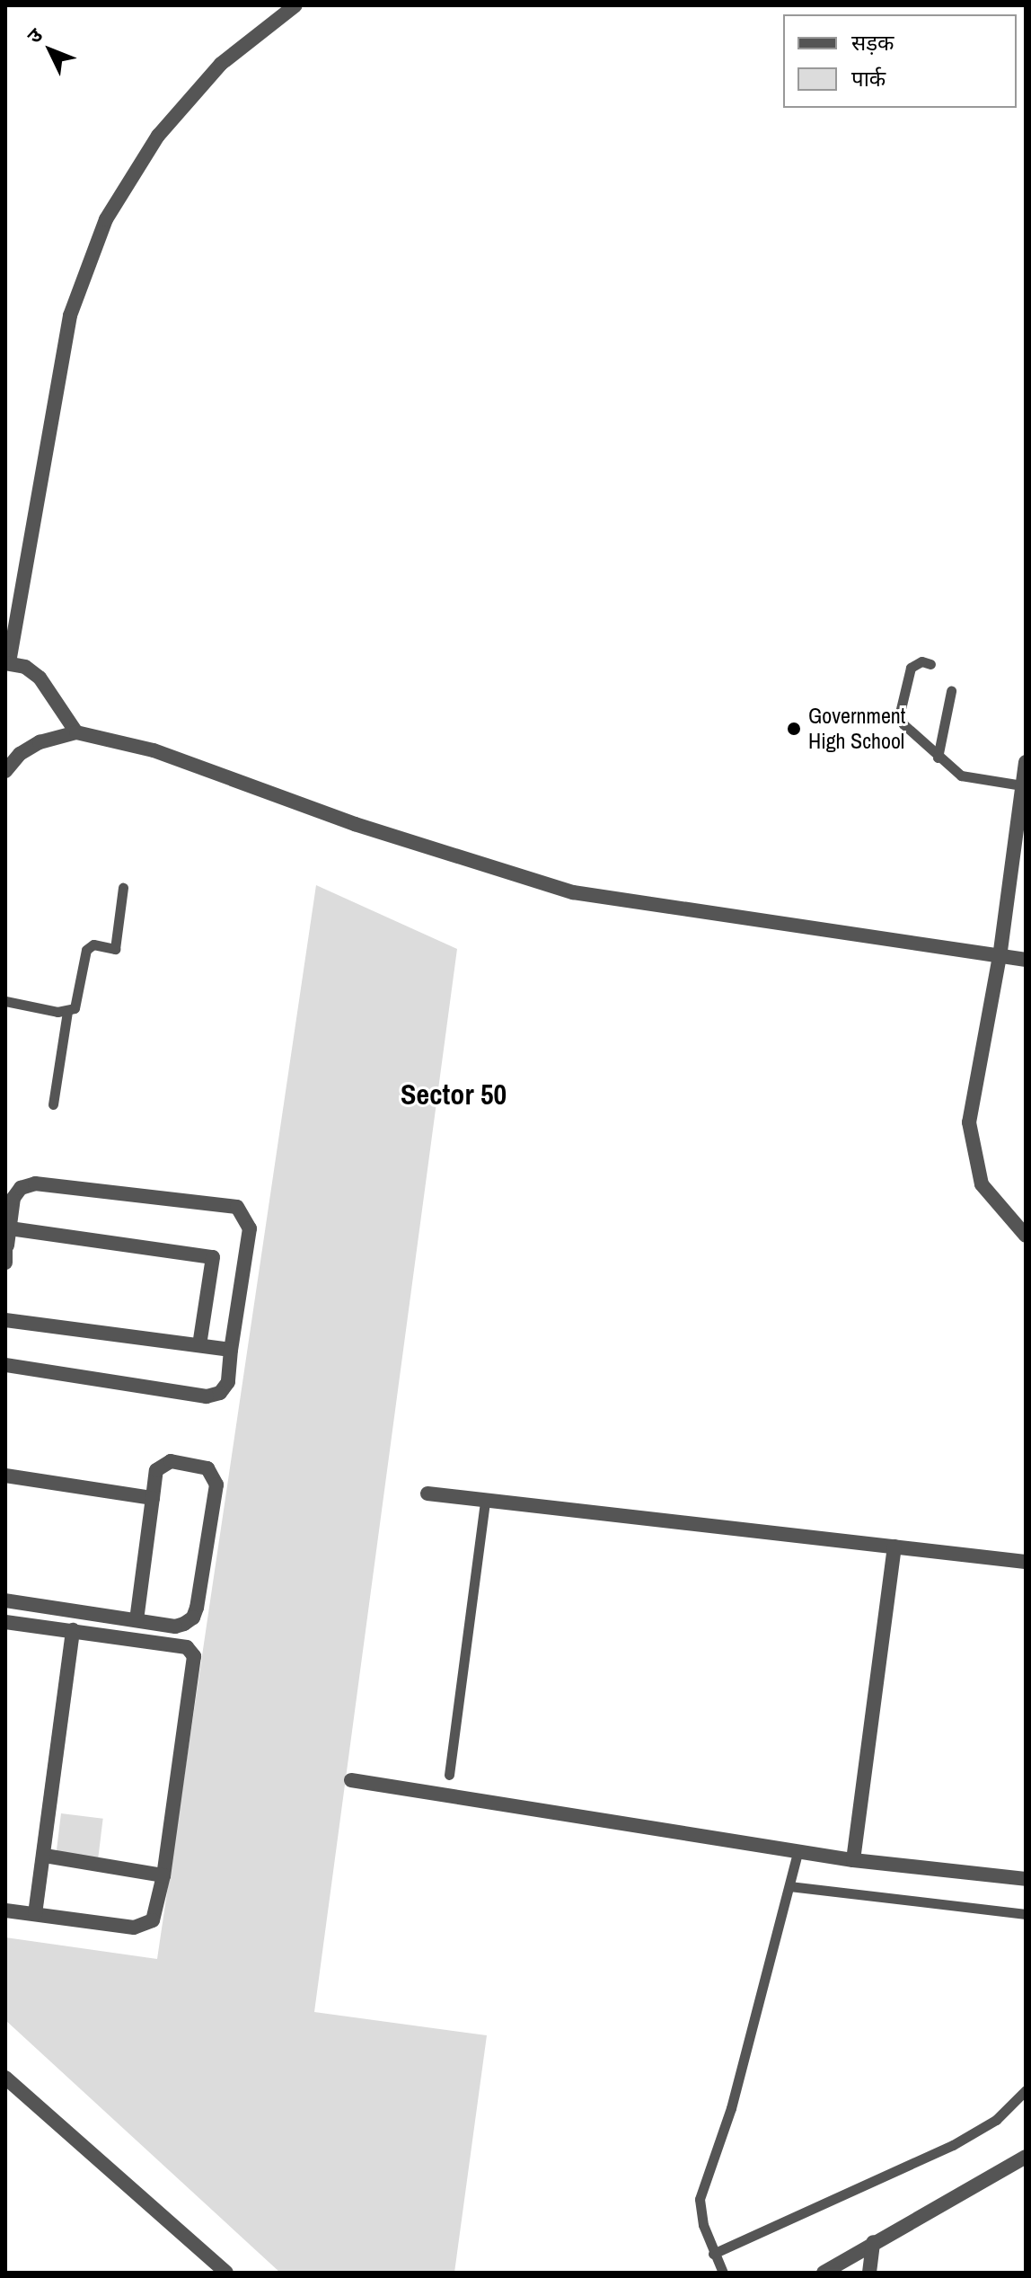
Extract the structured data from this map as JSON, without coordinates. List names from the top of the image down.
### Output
{
  "districts": ["Sector 50"],
  "places": ["Government High School"],
  "legend": ["सड़क", "पार्क"],
  "north": "top left"
}
